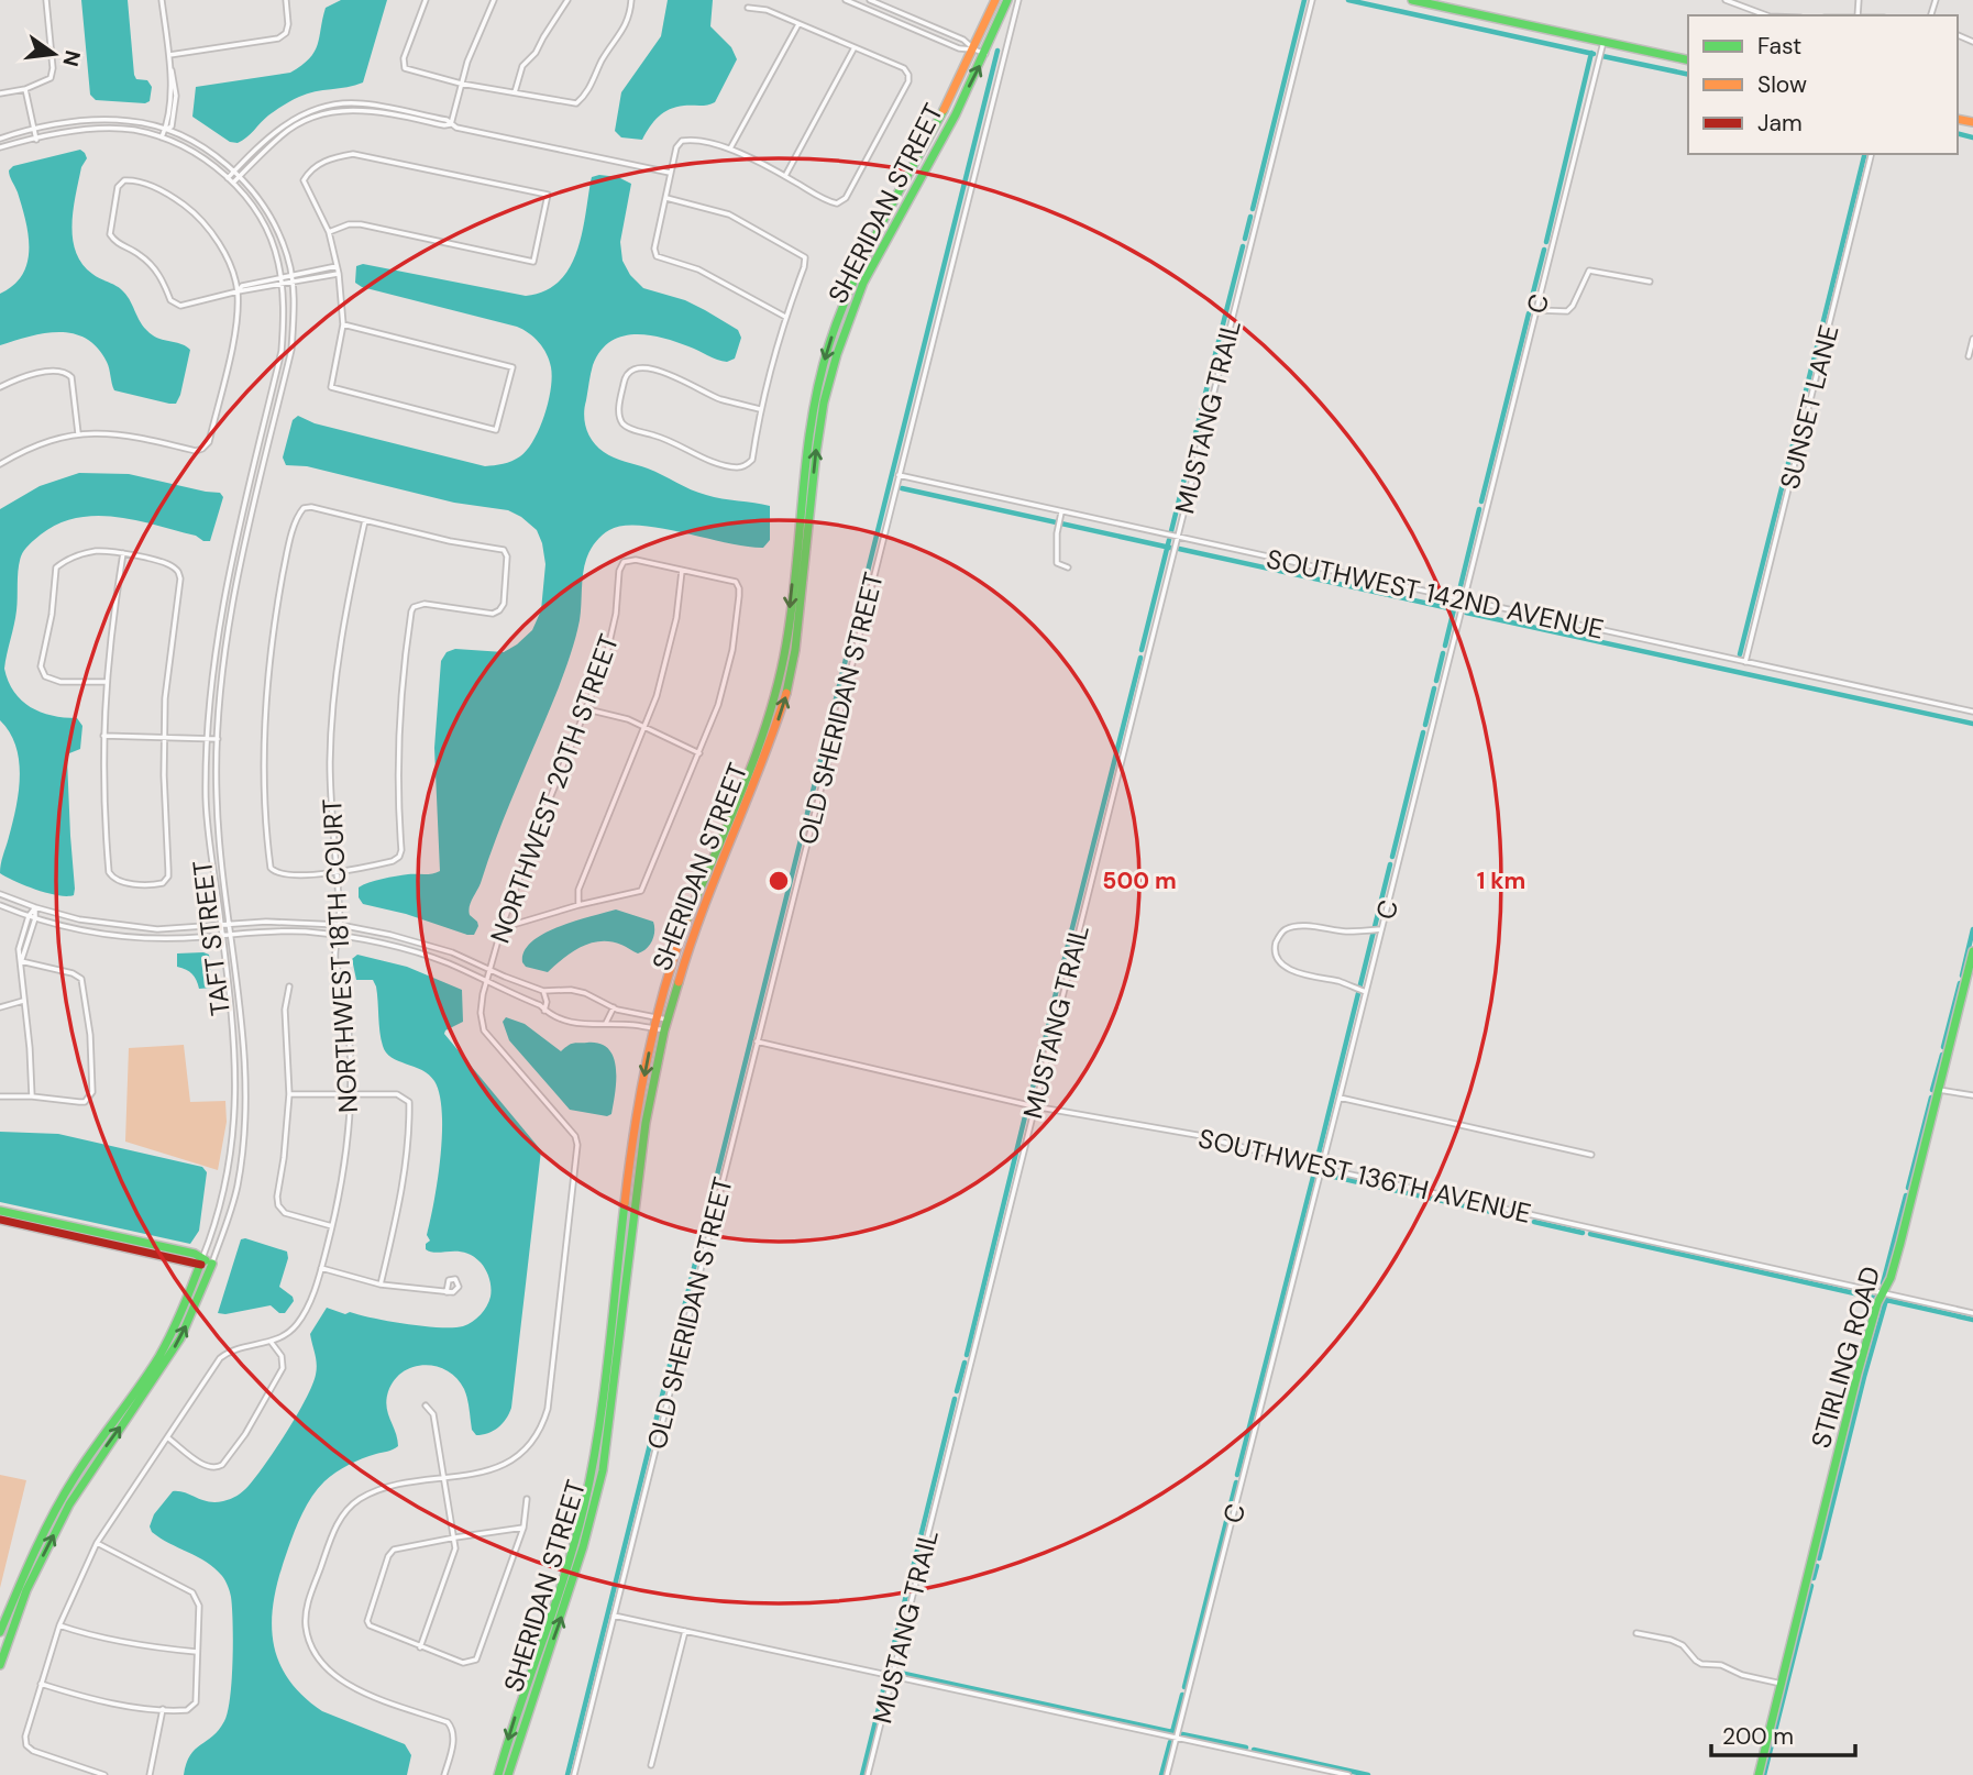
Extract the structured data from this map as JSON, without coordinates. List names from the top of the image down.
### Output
{
  "streets": {
    "main road": ["SHERIDAN STREET", "TAFT STREET", "STIRLING ROAD"],
    "street": [
      "C",
      "SUNSET LANE",
      "MUSTANG TRAIL",
      "SOUTHWEST 142ND AVENUE",
      "OLD SHERIDAN STREET",
      "NORTHWEST 20TH STREET",
      "NORTHWEST 18TH COURT",
      "SOUTHWEST 136TH AVENUE"
    ]
  },
  "crossings": [
    ["C", "SOUTHWEST 142ND AVENUE"],
    ["C", "SOUTHWEST 136TH AVENUE"],
    ["SUNSET LANE", "SOUTHWEST 142ND AVENUE"],
    ["MUSTANG TRAIL", "SOUTHWEST 142ND AVENUE"],
    ["MUSTANG TRAIL", "SOUTHWEST 136TH AVENUE"],
    ["SOUTHWEST 142ND AVENUE", "OLD SHERIDAN STREET"],
    ["OLD SHERIDAN STREET", "SOUTHWEST 136TH AVENUE"],
    ["SOUTHWEST 136TH AVENUE", "STIRLING ROAD"]
  ],
  "legend": ["Fast", "Slow", "Jam"],
  "scale_bar": "200 m",
  "north": "right",
  "rings": ["500 m", "1 km"]
}
